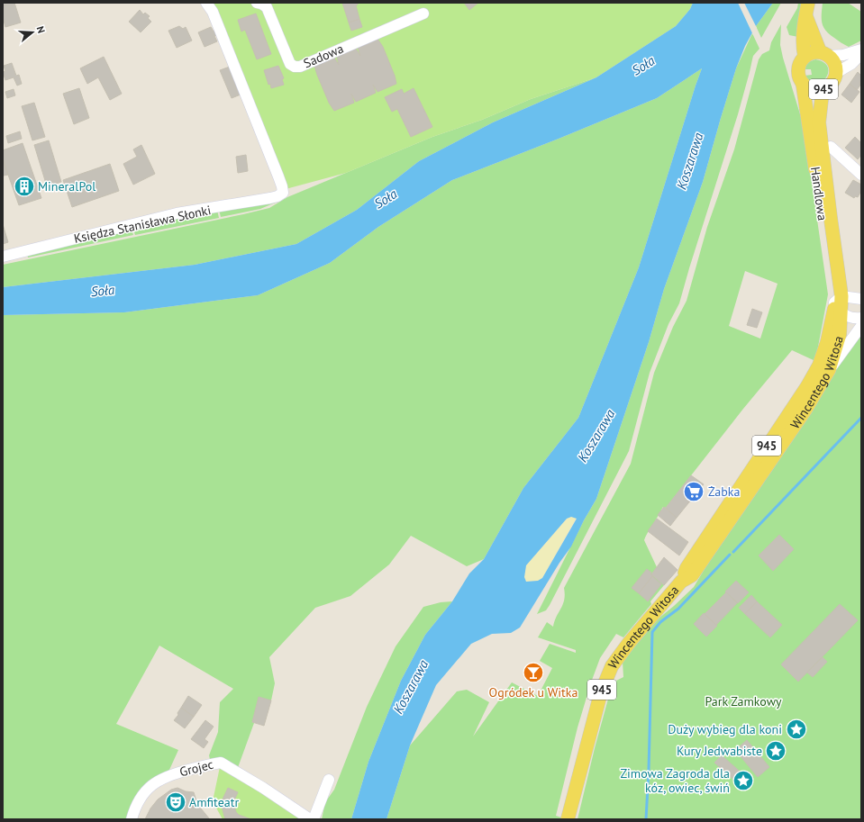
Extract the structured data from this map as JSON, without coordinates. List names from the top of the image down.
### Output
{
  "streets": {
    "main road": ["945", "Handlowa", "Wincentego Witosa"],
    "street": ["Sadowa", "Księdza Stanisława Słonki", "Grojec"]
  },
  "crossings": [
    ["945", "Handlowa"],
    ["Handlowa", "Wincentego Witosa"]
  ],
  "water": ["Soła", "Koszarawa"],
  "parks": ["Park Zamkowy"],
  "places": {
    "building": ["MineralPol"],
    "supermarket": ["Żabka"],
    "bar": ["Ogródek u Witka"],
    "place": ["Duży wybieg dla koni", "Kury Jedwabiste", "Zimowa Zagroda dla kóz, owiec, świń"],
    "theatre": ["Amfiteatr"]
  },
  "north": "right"
}
